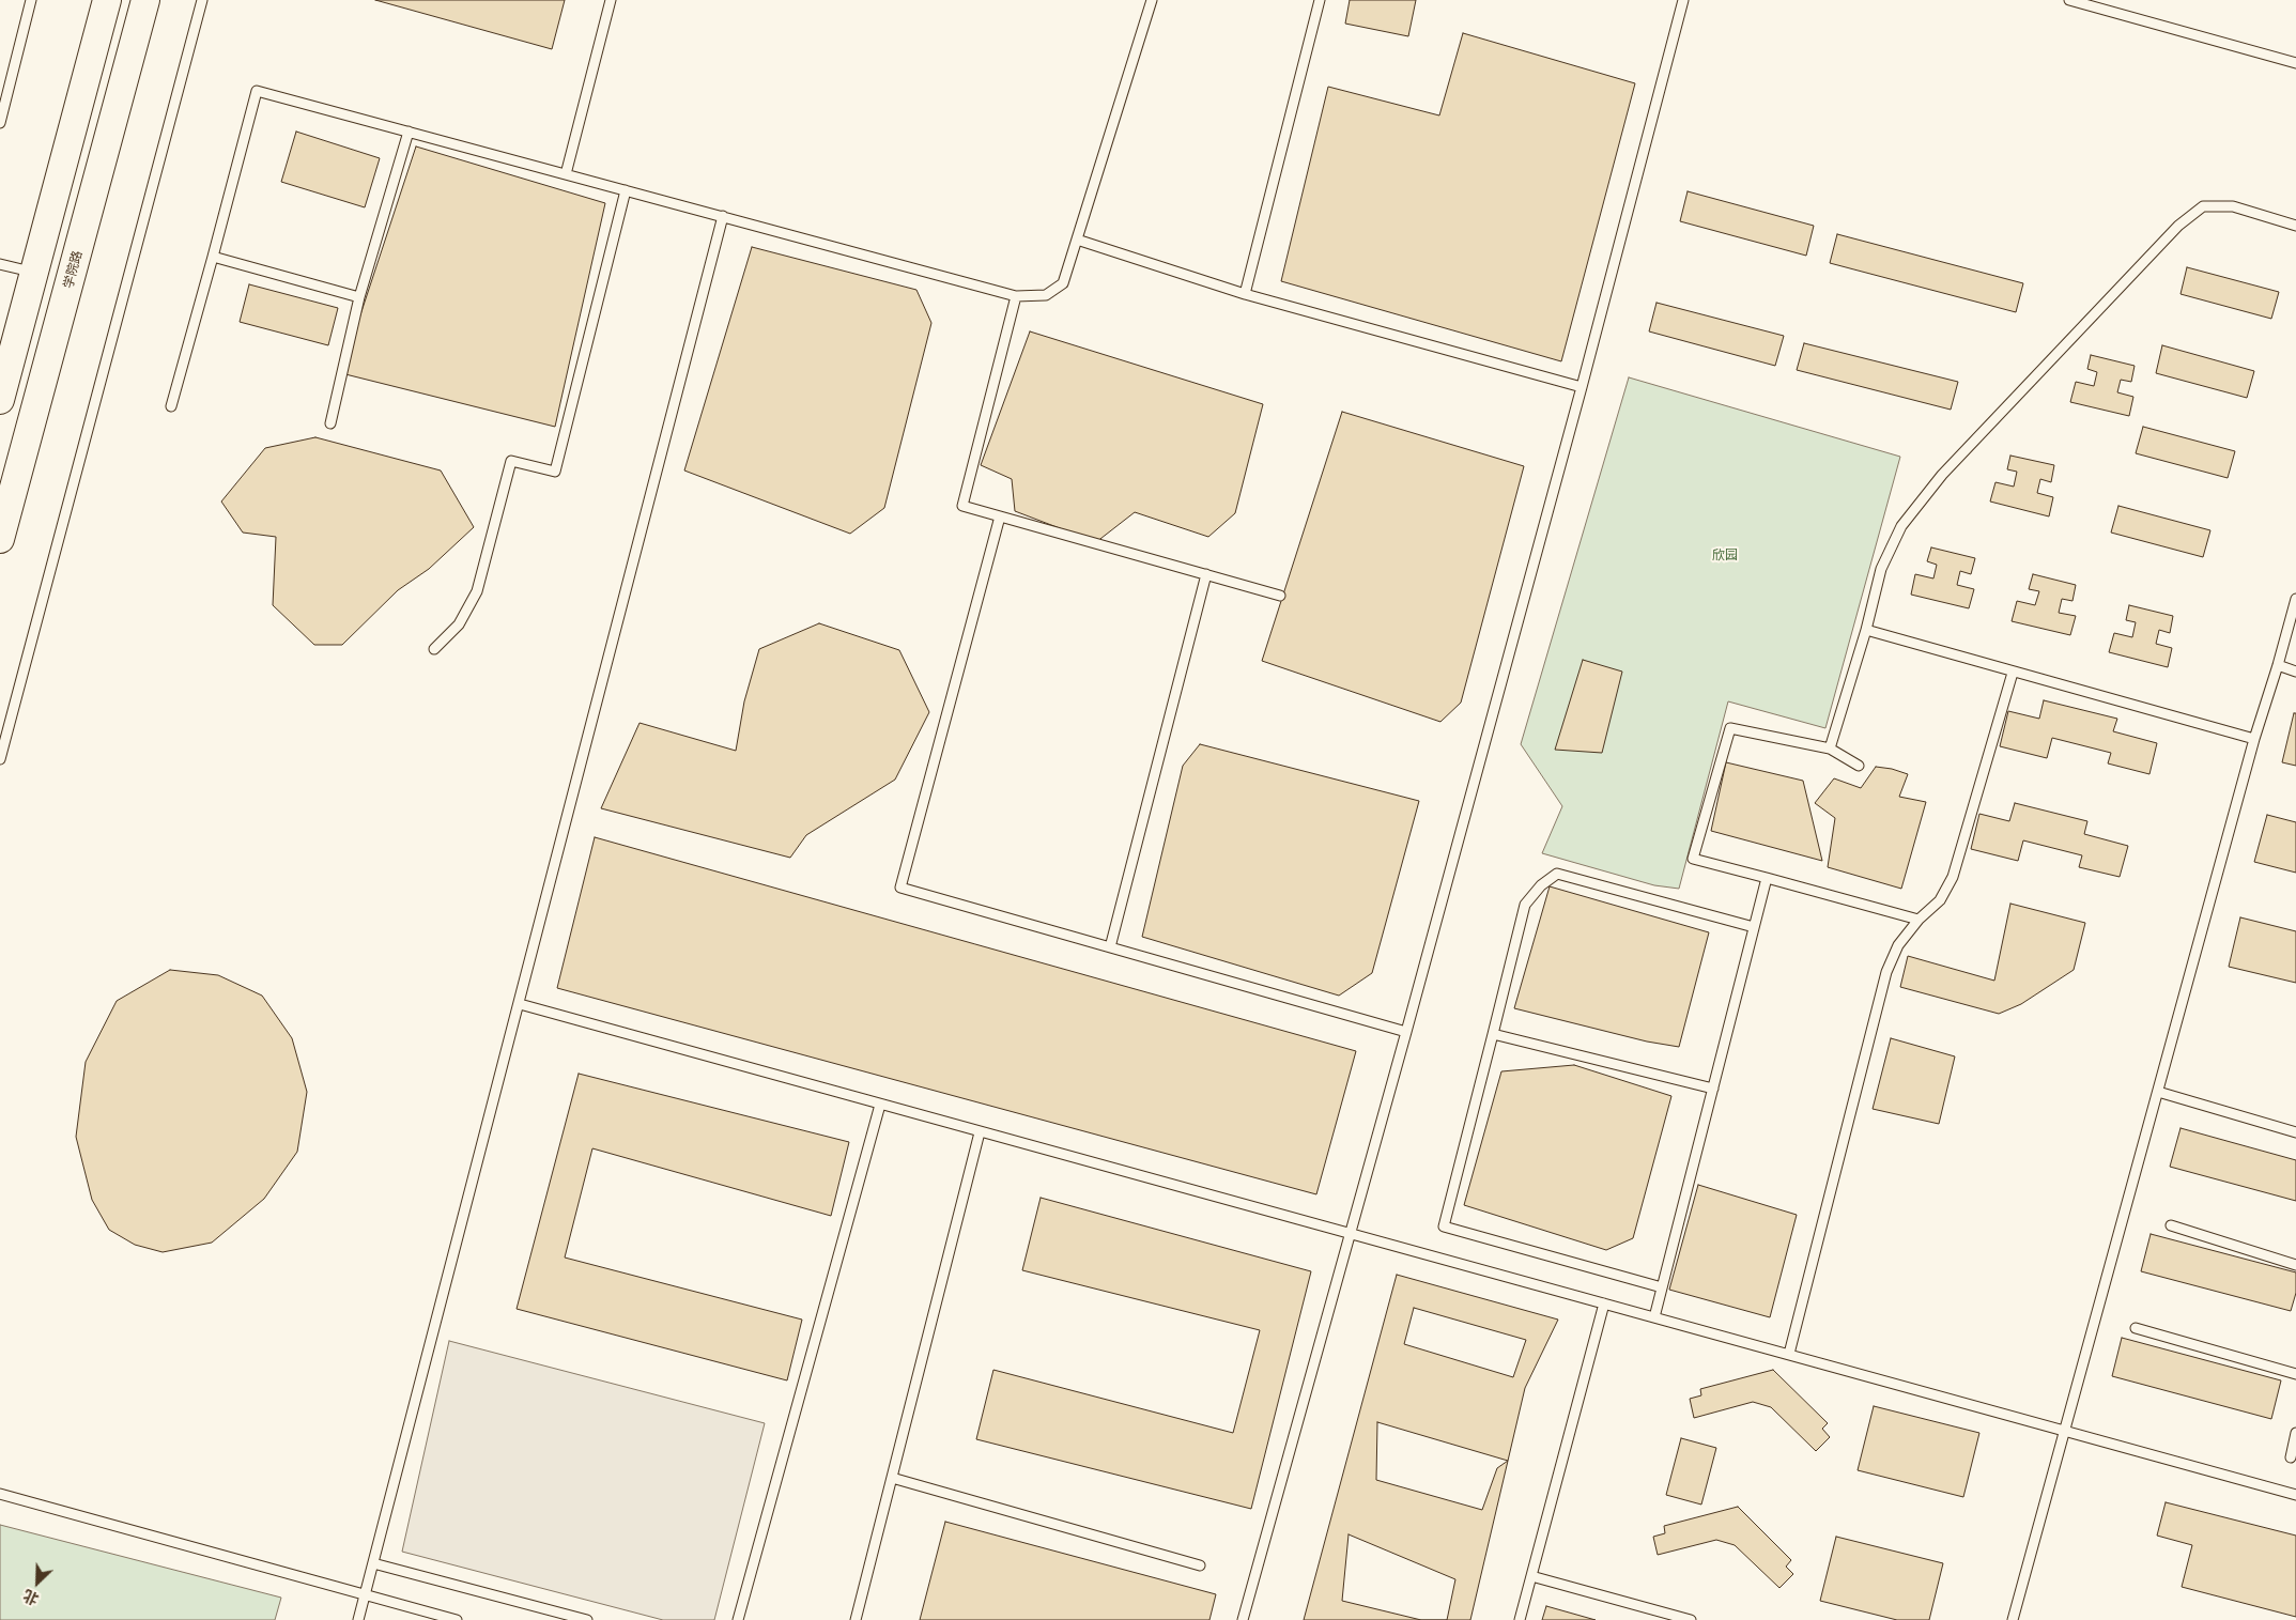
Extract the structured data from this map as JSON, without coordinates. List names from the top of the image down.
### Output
{
  "streets": {
    "main road": ["学院路"]
  },
  "parks": ["欣园"],
  "north": "bottom left"
}
